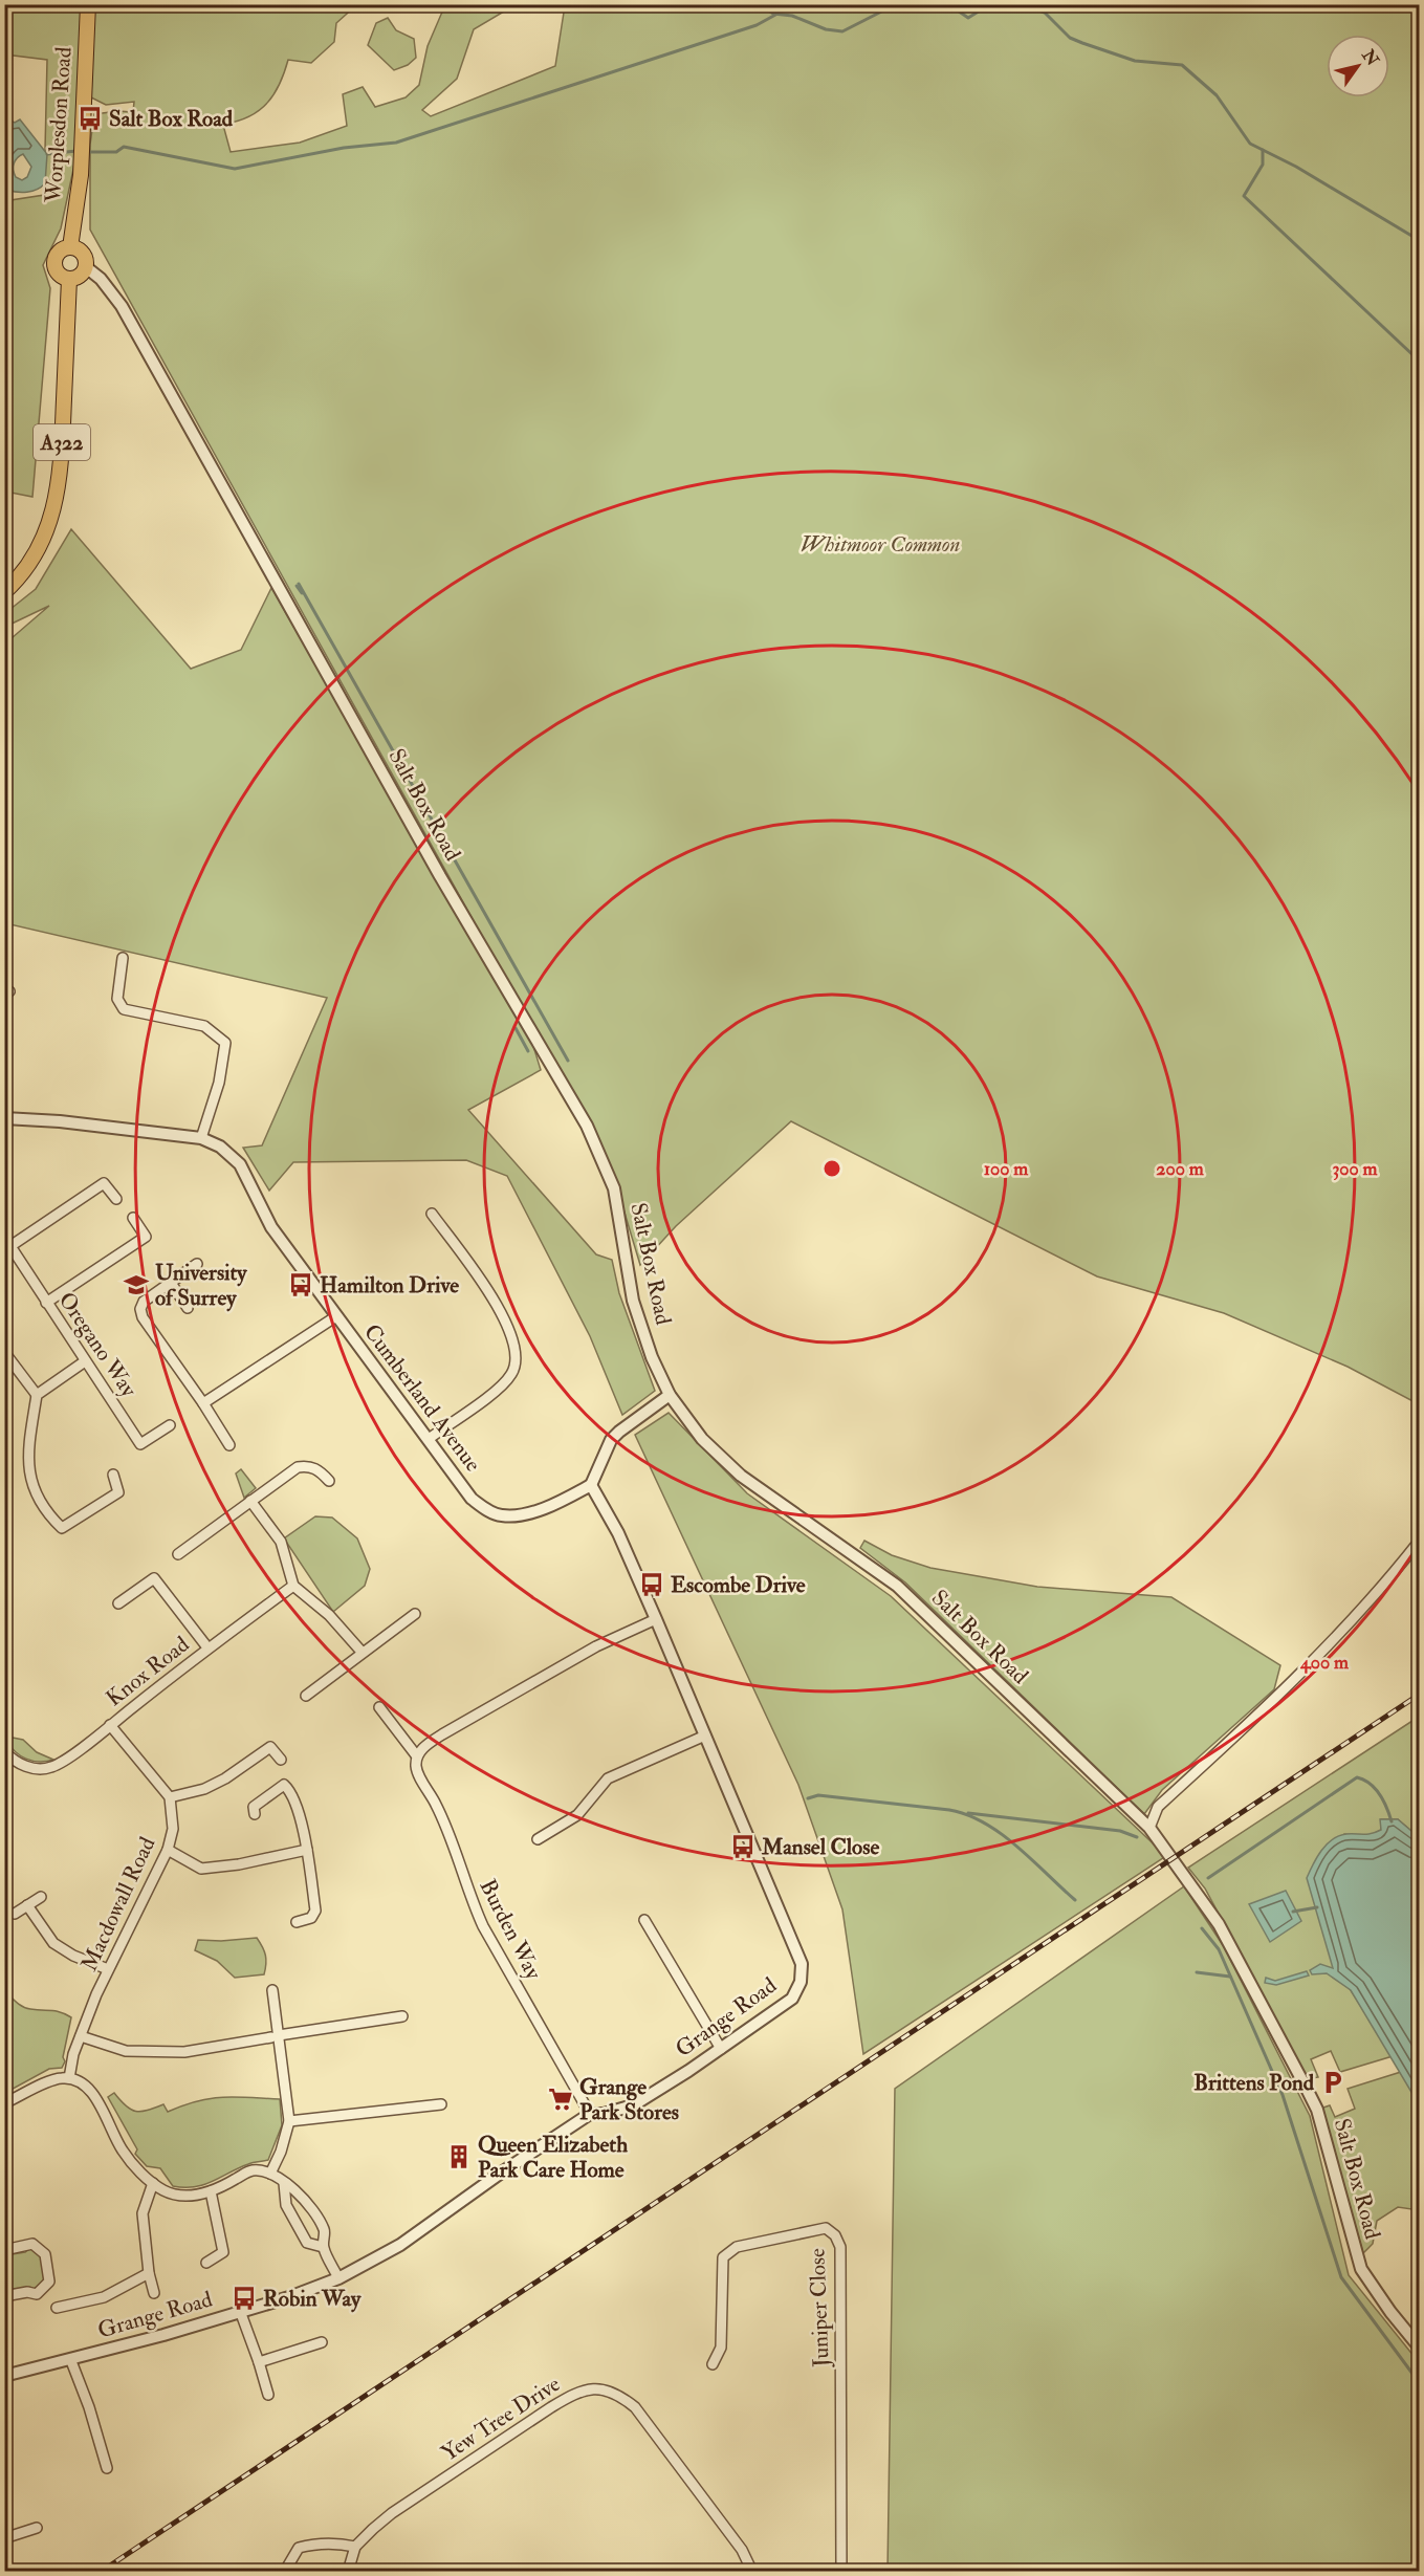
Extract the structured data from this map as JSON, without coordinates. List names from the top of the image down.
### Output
{
  "streets": {
    "main road": ["Worplesdon Road", "A322"],
    "street": [
      "Salt Box Road",
      "Oregano Way",
      "Cumberland Avenue",
      "Knox Road",
      "Macdowall Road",
      "Burden Way",
      "Grange Road",
      "Juniper Close",
      "Yew Tree Drive"
    ]
  },
  "crossings": [
    ["Worplesdon Road", "A322"],
    ["Worplesdon Road", "Salt Box Road"],
    ["A322", "Salt Box Road"],
    ["Cumberland Avenue", "Grange Road"],
    ["Burden Way", "Grange Road"]
  ],
  "parks": ["Whitmoor Common"],
  "places": {
    "bus stop": [
      "Salt Box Road",
      "Hamilton Drive",
      "Escombe Drive",
      "Mansel Close",
      "Robin Way"
    ],
    "school or university": ["University of Surrey"],
    "parking": ["Brittens Pond"],
    "supermarket": ["Grange Park Stores"],
    "building": ["Queen Elizabeth Park Care Home"]
  },
  "north": "top right",
  "rings": [
    "100 m",
    "200 m",
    "300 m",
    "400 m"
  ]
}
